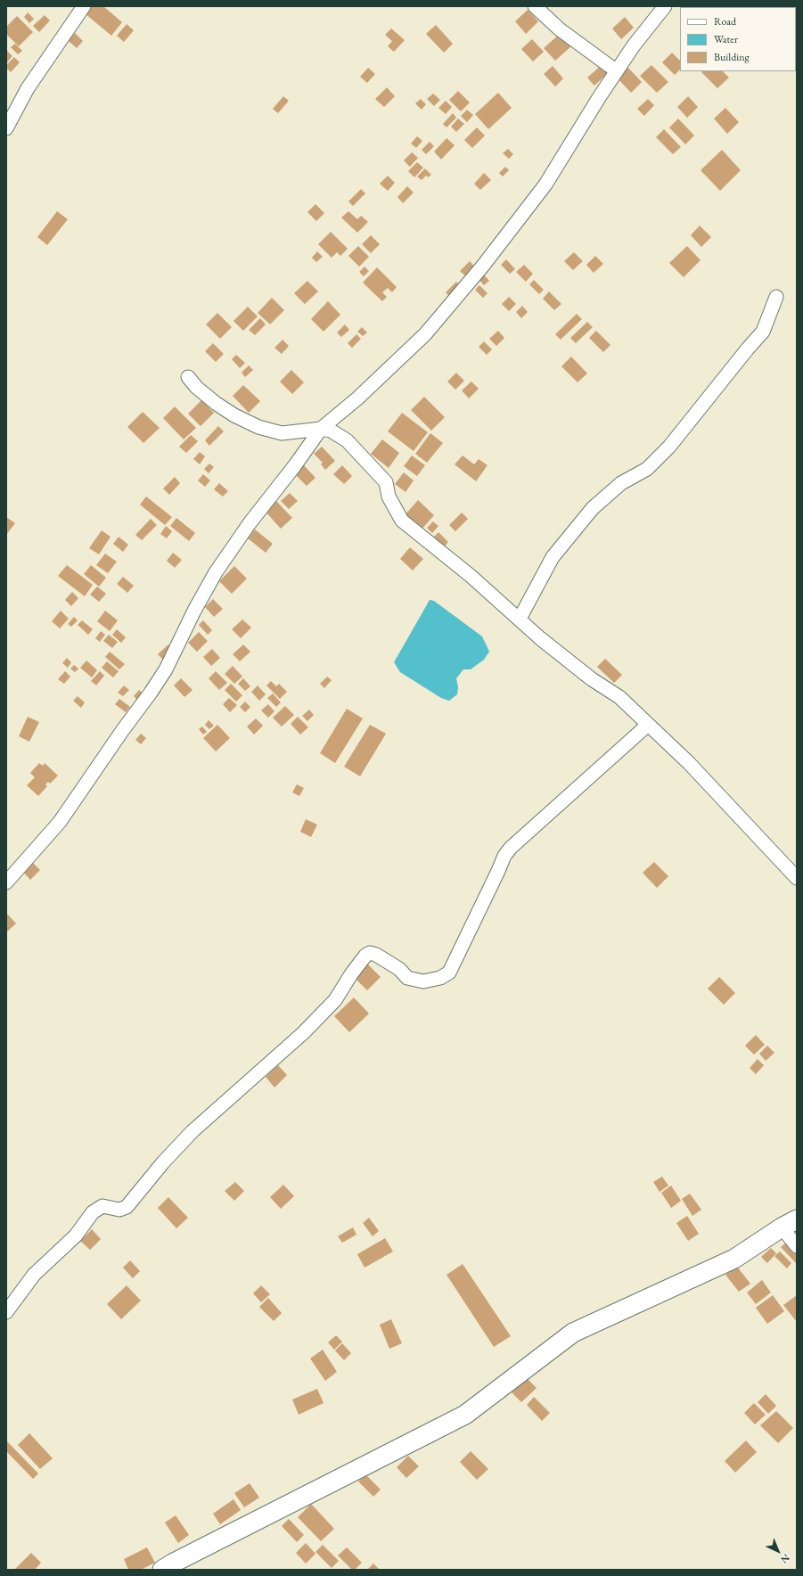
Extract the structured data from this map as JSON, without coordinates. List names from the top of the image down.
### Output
{
  "legend": ["Road", "Water", "Building"],
  "north": "bottom right"
}
